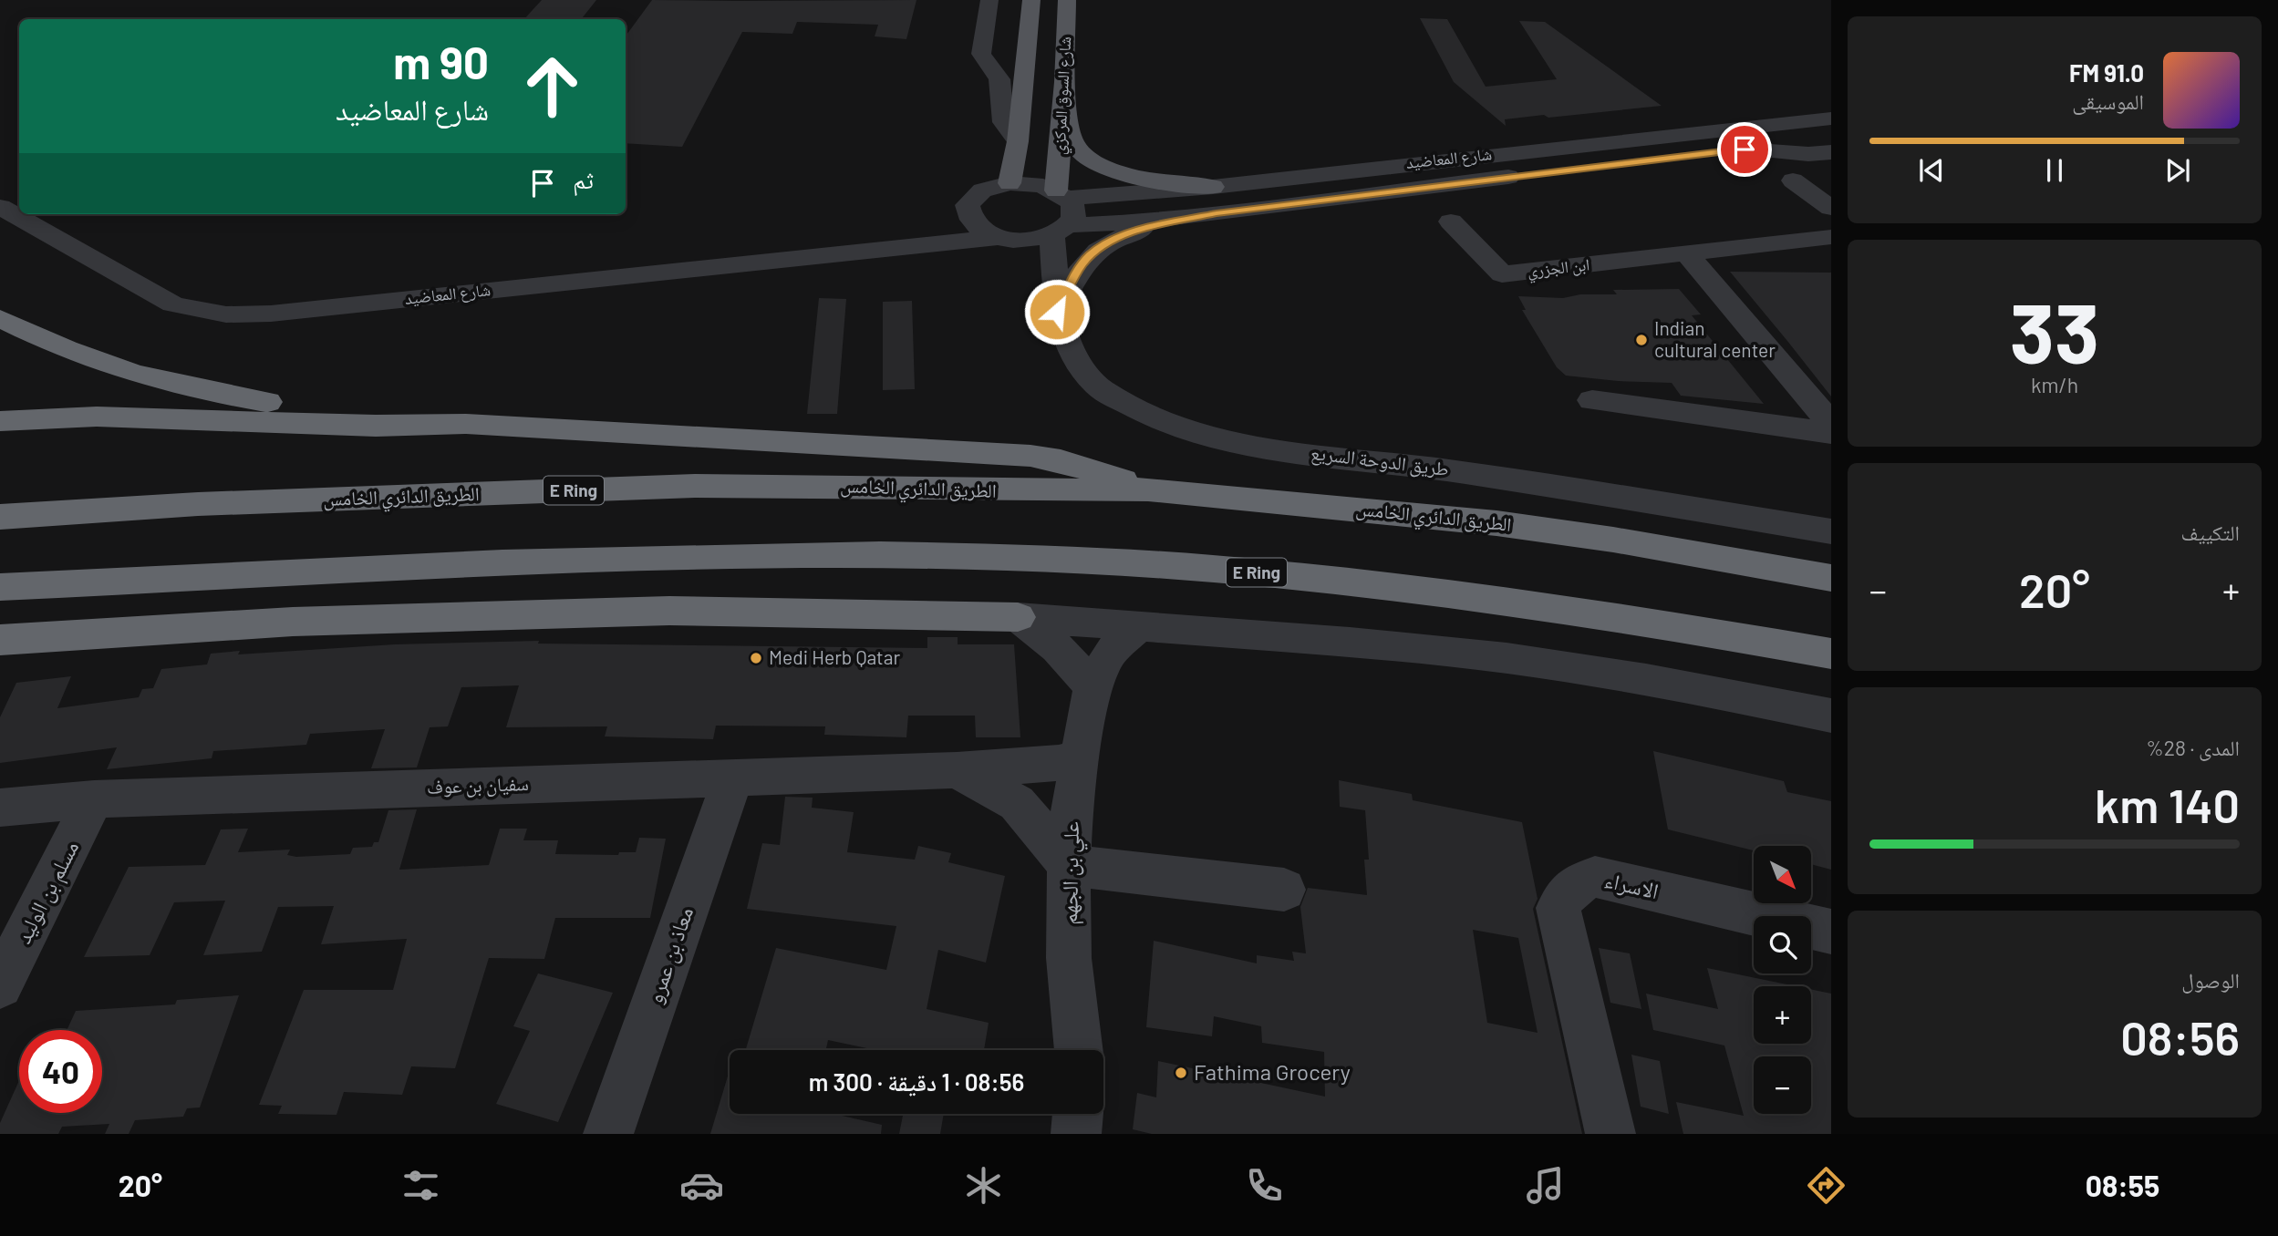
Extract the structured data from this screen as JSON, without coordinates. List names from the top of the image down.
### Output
{
  "streets": {
    "highway": ["الطريق الدائري الخامس", "E Ring"],
    "main road": ["شارع السوق المركزي"],
    "street": [
      "شارع المعاضيد",
      "ابن الجزري",
      "طريق الدوحة السريع",
      "سفيان بن عوف",
      "علي بن الجهم",
      "الاسراء",
      "مسلم بن الوليد",
      "معاذ بن عمرو"
    ]
  },
  "crossings": [
    ["شارع السوق المركزي", "شارع المعاضيد"],
    ["شارع السوق المركزي", "طريق الدوحة السريع"],
    ["شارع المعاضيد", "طريق الدوحة السريع"],
    ["سفيان بن عوف", "علي بن الجهم"],
    ["سفيان بن عوف", "مسلم بن الوليد"],
    ["سفيان بن عوف", "معاذ بن عمرو"]
  ],
  "places": ["Indian cultural center", "Medi Herb Qatar", "Fathima Grocery"],
  "north": "bottom right",
  "page": {
    "turn": ["90 m", "شارع المعاضيد"],
    "song": ["91.0 FM", "الموسيقى"],
    "then": "ثم",
    "tile": [
      ["33", "km/h"],
      "التكييف",
      ["المدى · 28%", "140 km"],
      ["الوصول", "08:56"]
    ],
    "heat": ["−", "20°", "+"],
    "map_buttons": ["+", "−"],
    "limit": "40",
    "trip": "08:56 · 1 دقيقة · 300 m",
    "tabs": ["08:55", "20°"]
  }
}
